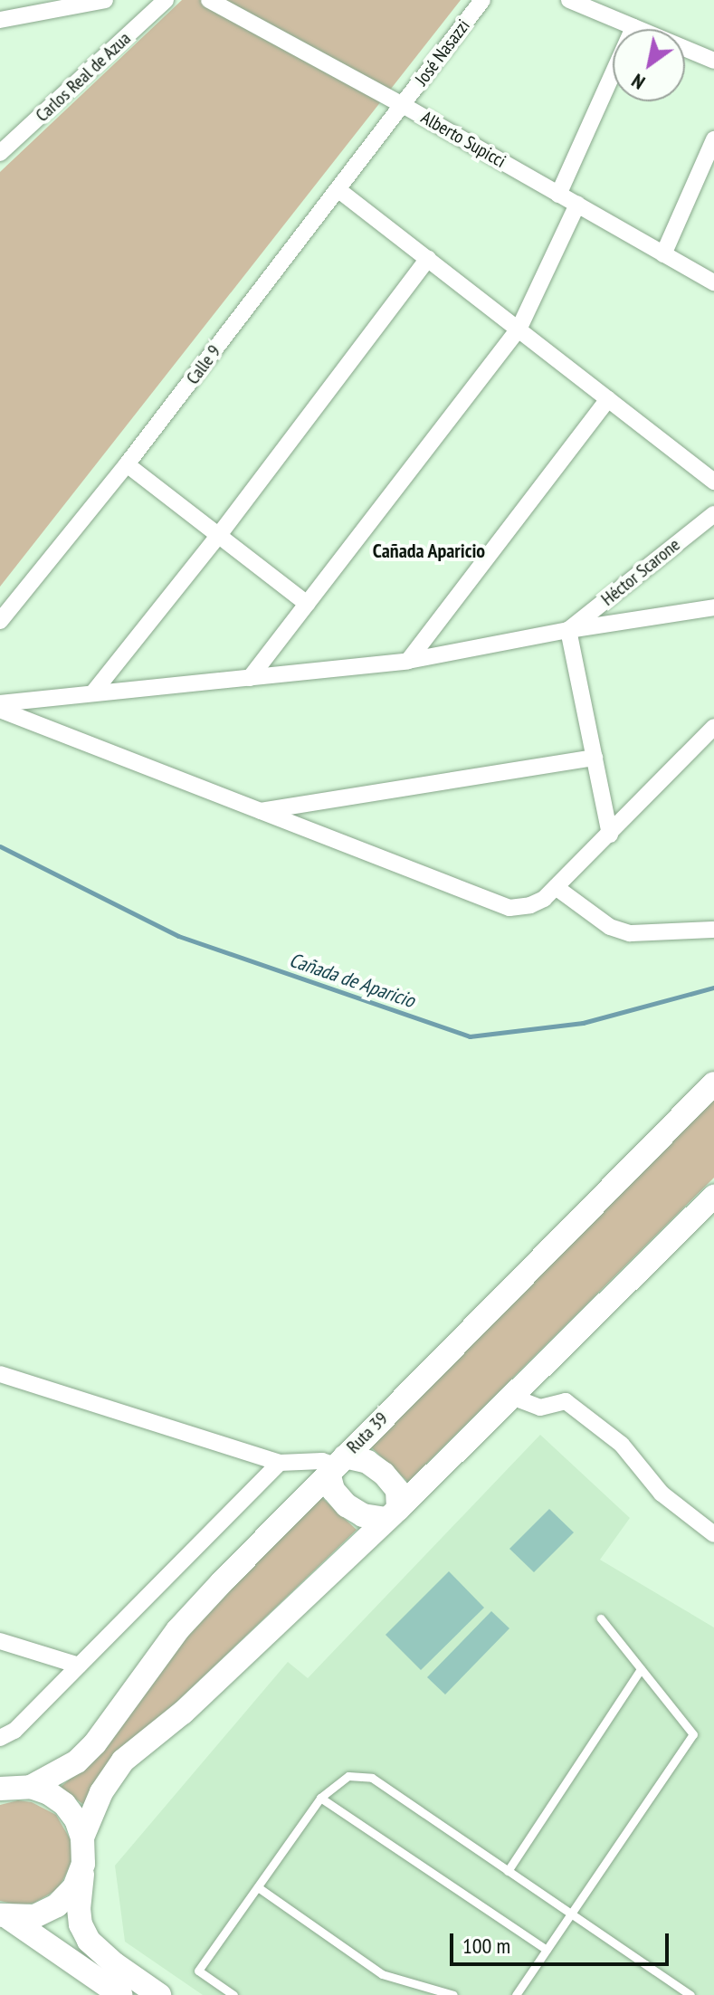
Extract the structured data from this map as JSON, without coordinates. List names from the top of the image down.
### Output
{
  "streets": {
    "main road": ["Ruta 39"],
    "street": [
      "José Nasazzi",
      "Carlos Real de Azua",
      "Alberto Supicci",
      "Calle 9",
      "Héctor Scarone"
    ]
  },
  "crossings": [
    ["José Nasazzi", "Alberto Supicci"],
    ["José Nasazzi", "Calle 9"],
    ["Alberto Supicci", "Calle 9"]
  ],
  "districts": ["Cañada Aparicio"],
  "water": ["Cañada de Aparicio"],
  "scale_bar": "100 m",
  "north": "bottom left"
}
